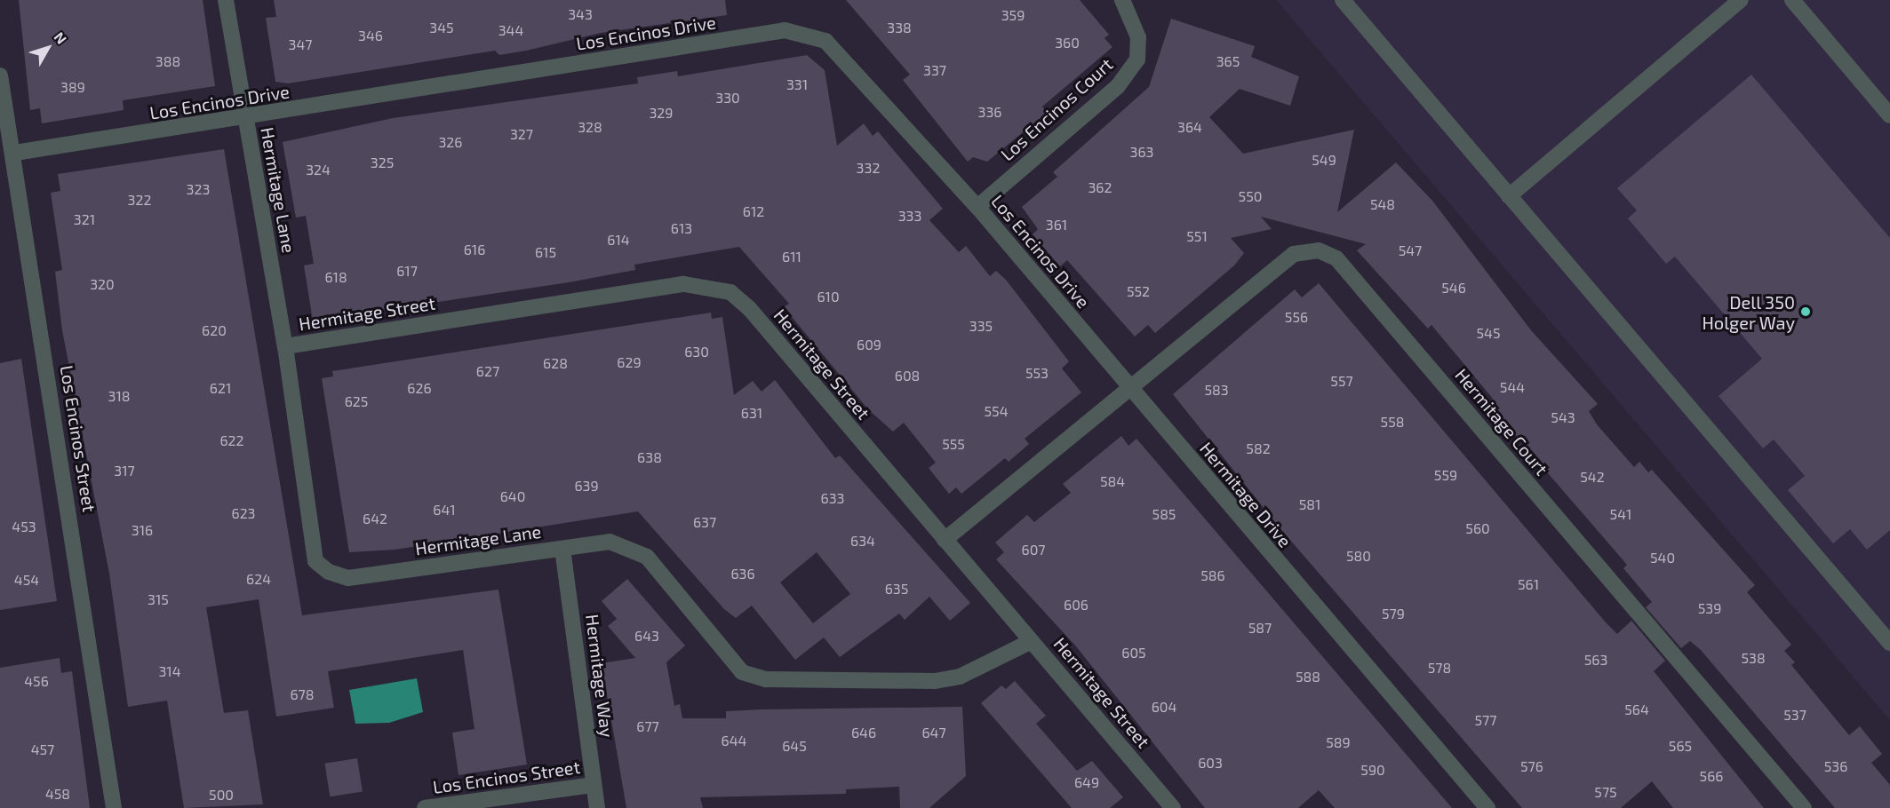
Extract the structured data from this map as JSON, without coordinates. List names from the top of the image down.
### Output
{
  "streets": {
    "lane": [
      "Los Encinos Drive",
      "Los Encinos Court",
      "Hermitage Lane",
      "Hermitage Street",
      "Hermitage Court",
      "Los Encinos Street",
      "Hermitage Drive",
      "Hermitage Way"
    ]
  },
  "crossings": [
    ["Los Encinos Drive", "Los Encinos Court"],
    ["Los Encinos Drive", "Hermitage Lane"],
    ["Los Encinos Drive", "Hermitage Court"],
    ["Los Encinos Drive", "Los Encinos Street"],
    ["Los Encinos Drive", "Hermitage Drive"],
    ["Hermitage Lane", "Hermitage Street"],
    ["Hermitage Lane", "Hermitage Way"],
    ["Hermitage Court", "Hermitage Drive"],
    ["Los Encinos Street", "Hermitage Way"]
  ],
  "places": ["Dell 350 Holger Way"],
  "house_numbers": [
    "343",
    "359",
    "345",
    "338",
    "344",
    "346",
    "360",
    "347",
    "388",
    "365",
    "337",
    "331",
    "389",
    "330",
    "336",
    "329",
    "328",
    "364",
    "327",
    "326",
    "363",
    "549",
    "325",
    "332",
    "324",
    "362",
    "323",
    "550",
    "322",
    "548",
    "612",
    "333",
    "321",
    "361",
    "613",
    "551",
    "614",
    "616",
    "547",
    "615",
    "611",
    "617",
    "618",
    "320",
    "546",
    "552",
    "610",
    "556",
    "335",
    "620",
    "545",
    "609",
    "630",
    "629",
    "628",
    "627",
    "553",
    "608",
    "557",
    "544",
    "621",
    "626",
    "583",
    "318",
    "625",
    "554",
    "631",
    "543",
    "558",
    "622",
    "555",
    "582",
    "638",
    "317",
    "559",
    "542",
    "584",
    "639",
    "640",
    "633",
    "581",
    "641",
    "623",
    "585",
    "541",
    "642",
    "637",
    "453",
    "560",
    "316",
    "634",
    "607",
    "580",
    "540",
    "636",
    "586",
    "624",
    "454",
    "561",
    "635",
    "315",
    "606",
    "539",
    "579",
    "587",
    "643",
    "605",
    "538",
    "563",
    "578",
    "314",
    "588",
    "456",
    "678",
    "604",
    "564",
    "537",
    "577",
    "677",
    "646",
    "647",
    "644",
    "589",
    "645",
    "565",
    "457",
    "603",
    "576",
    "536",
    "590",
    "566",
    "649",
    "575",
    "458",
    "500"
  ],
  "north": "top right"
}
